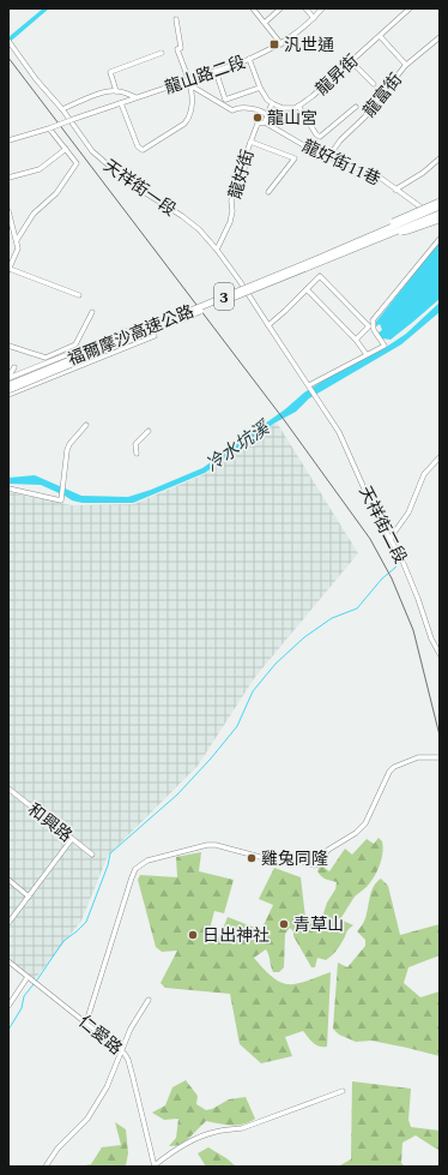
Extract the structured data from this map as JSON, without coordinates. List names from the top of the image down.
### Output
{
  "streets": {
    "highway": ["3", "福爾摩沙高速公路"],
    "street": [
      "龍山路二段",
      "龍昇街",
      "龍富街",
      "龍好街11巷",
      "龍好街",
      "天祥街一段",
      "天祥街二段",
      "和興路",
      "仁愛路"
    ]
  },
  "crossings": [
    ["龍昇街", "龍好街"],
    ["龍富街", "龍好街11巷"],
    ["龍好街11巷", "龍好街"],
    ["龍好街", "天祥街一段"]
  ],
  "water": ["冷水坑溪"],
  "places": {
    "transit": ["汎世通"],
    "other": [
      "龍山宮",
      "雞兔同隆",
      "青草山",
      "日出神社"
    ]
  }
}
